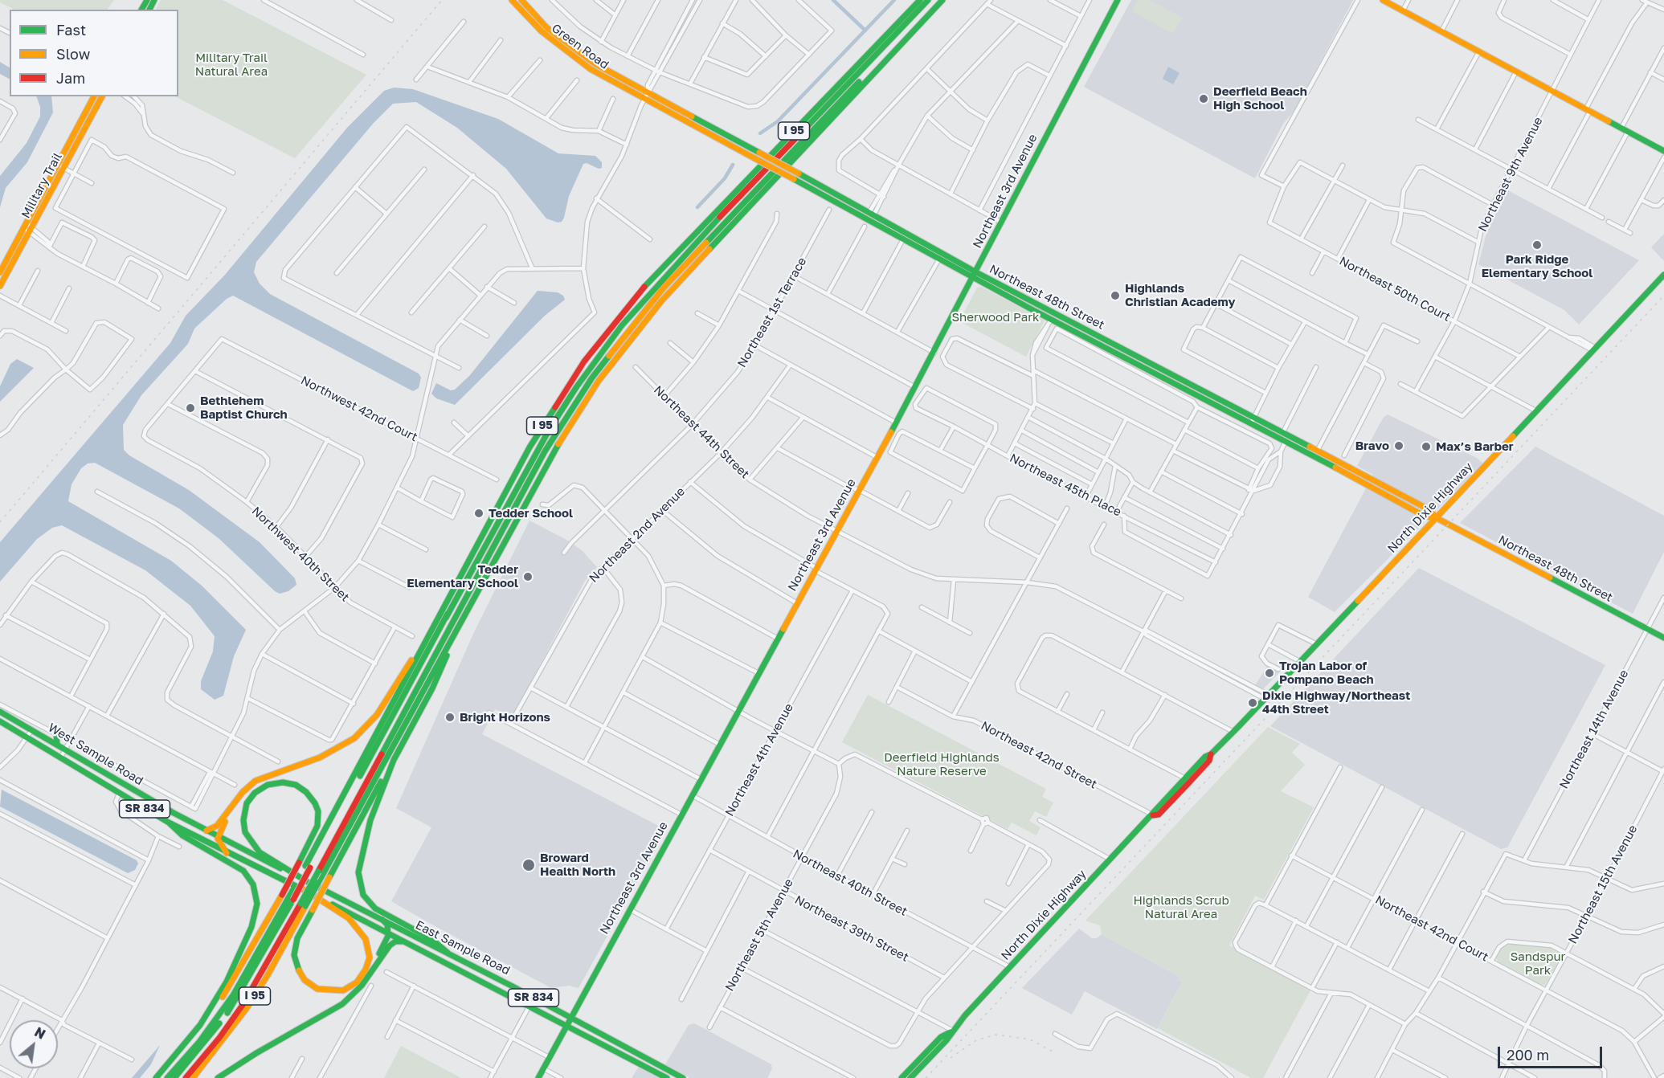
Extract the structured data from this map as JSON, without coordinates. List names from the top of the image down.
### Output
{
  "streets": {
    "main road": [
      "Green Road",
      "I 95",
      "Military Trail",
      "Northeast 3rd Avenue",
      "Northeast 48th Street",
      "North Dixie Highway",
      "West Sample Road",
      "SR 834",
      "East Sample Road"
    ],
    "street": [
      "Northeast 9th Avenue",
      "Northeast 50th Court",
      "Northeast 1st Terrace",
      "Northwest 42nd Court",
      "Northeast 44th Street",
      "Northeast 45th Place",
      "Northeast 2nd Avenue",
      "Northwest 40th Street",
      "Northeast 14th Avenue",
      "Northeast 42nd Street",
      "Northeast 4th Avenue",
      "Northeast 40th Street",
      "Northeast 15th Avenue",
      "Northeast 39th Street",
      "Northeast 42nd Court",
      "Northeast 5th Avenue"
    ]
  },
  "crossings": [
    ["Green Road", "Northeast 48th Street"],
    ["Northeast 9th Avenue", "Northeast 50th Court"],
    ["Northeast 3rd Avenue", "Northeast 48th Street"],
    ["Northeast 3rd Avenue", "Northeast 44th Street"],
    ["Northeast 3rd Avenue", "Northeast 40th Street"],
    ["Northeast 3rd Avenue", "East Sample Road"],
    ["Northeast 48th Street", "North Dixie Highway"],
    ["Northeast 48th Street", "Northeast 14th Avenue"],
    ["Northeast 1st Terrace", "Northeast 44th Street"],
    ["Northeast 44th Street", "North Dixie Highway"],
    ["Northeast 44th Street", "Northeast 2nd Avenue"],
    ["North Dixie Highway", "Northeast 42nd Street"],
    ["North Dixie Highway", "Northeast 40th Street"],
    ["West Sample Road", "East Sample Road"],
    ["Northeast 4th Avenue", "Northeast 40th Street"],
    ["Northeast 4th Avenue", "Northeast 39th Street"],
    ["Northeast 40th Street", "Northeast 5th Avenue"],
    ["Northeast 15th Avenue", "Northeast 42nd Court"],
    ["Northeast 39th Street", "Northeast 5th Avenue"]
  ],
  "parks": [
    "Military Trail Natural Area",
    "Sherwood Park",
    "Deerfield Highlands Nature Reserve",
    "Highlands Scrub Natural Area",
    "Sandspur Park"
  ],
  "places": [
    "Deerfield Beach High School",
    "Park Ridge Elementary School",
    "Highlands Christian Academy",
    "Bethlehem Baptist Church",
    "Bravo",
    "Max’s Barber",
    "Tedder School",
    "Tedder Elementary School",
    "Trojan Labor of Pompano Beach",
    "Dixie Highway/Northeast 44th Street",
    "Bright Horizons",
    "Broward Health North"
  ],
  "legend": ["Fast", "Slow", "Jam"],
  "scale_bar": "200 m",
  "north": "top right"
}
